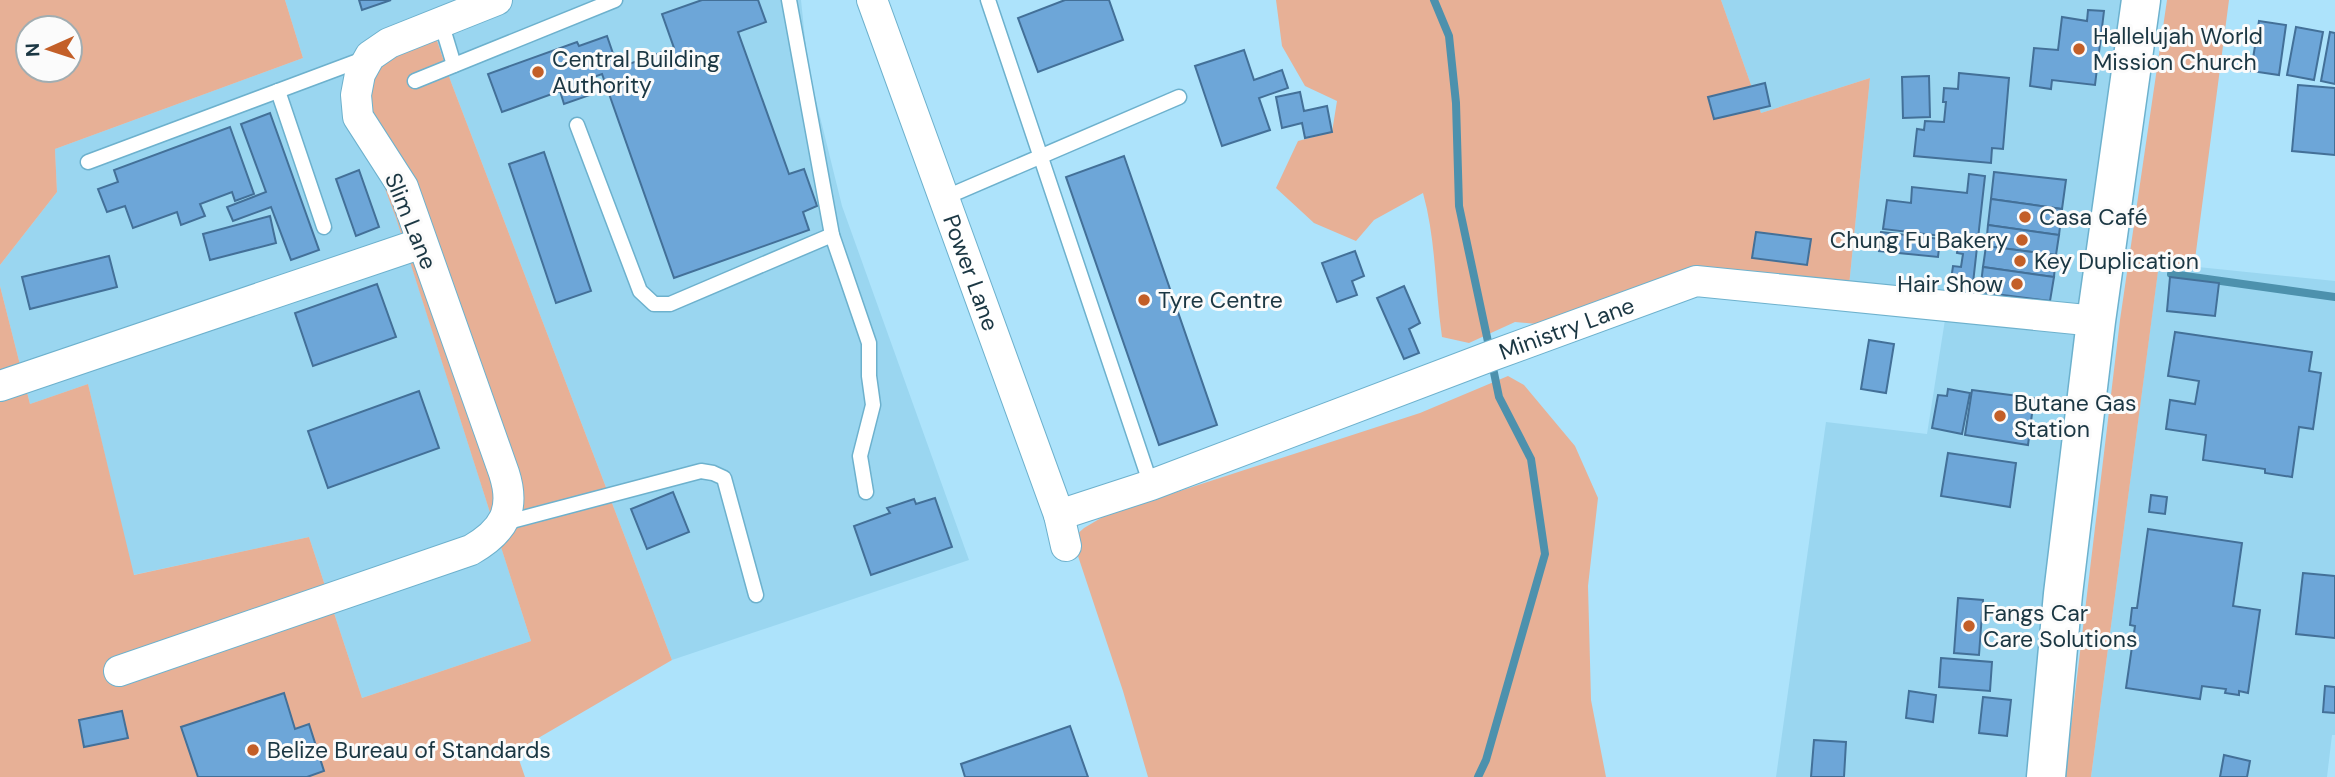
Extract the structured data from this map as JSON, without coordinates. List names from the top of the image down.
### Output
{
  "streets": {
    "street": ["Slim Lane", "Power Lane", "Ministry Lane"]
  },
  "crossings": [
    ["Power Lane", "Ministry Lane"]
  ],
  "places": [
    "Hallelujah World Mission Church",
    "Central Building Authority",
    "Casa Café",
    "Chung Fu Bakery",
    "Key Duplication",
    "Hair Show",
    "Tyre Centre",
    "Butane Gas Station",
    "Fangs Car Care Solutions",
    "Belize Bureau of Standards"
  ],
  "north": "left"
}
